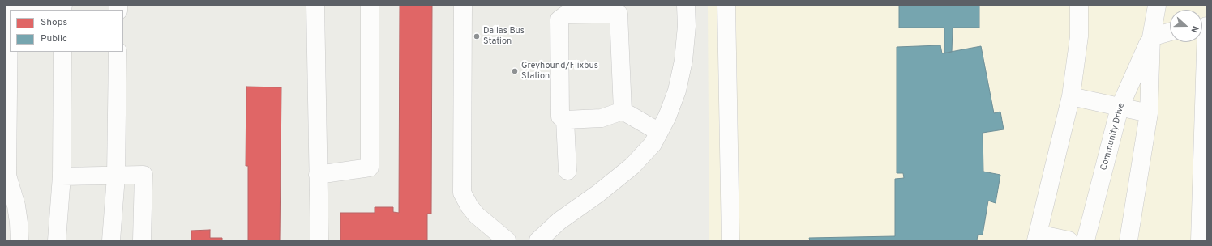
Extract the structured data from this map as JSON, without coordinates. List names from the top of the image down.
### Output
{
  "streets": {
    "street": ["Community Drive"]
  },
  "places": ["Dallas Bus Station", "Greyhound/Flixbus Station"],
  "legend": ["Shops", "Public"],
  "north": "right"
}
